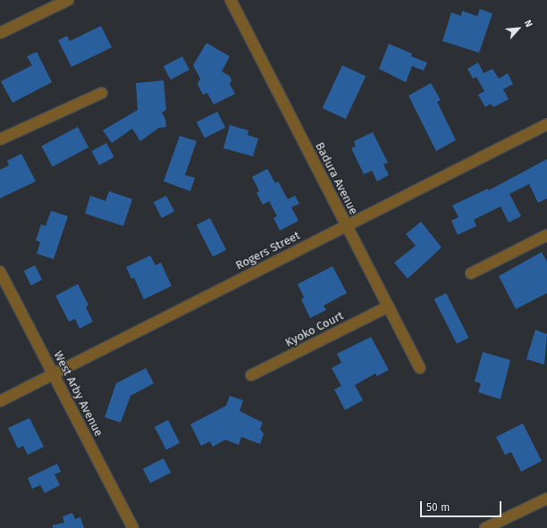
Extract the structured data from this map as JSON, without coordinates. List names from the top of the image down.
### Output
{
  "streets": {
    "street": [
      "Badura Avenue",
      "Rogers Street",
      "Kyoko Court",
      "West Arby Avenue"
    ]
  },
  "crossings": [
    ["Badura Avenue", "Rogers Street"],
    ["Badura Avenue", "Kyoko Court"],
    ["Rogers Street", "West Arby Avenue"]
  ],
  "scale_bar": "50 m",
  "north": "top right"
}
